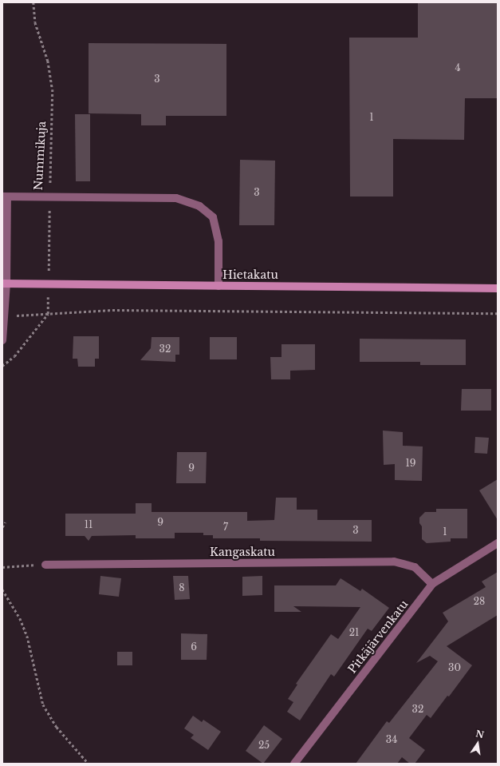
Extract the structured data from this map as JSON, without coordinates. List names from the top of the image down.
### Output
{
  "streets": {
    "street": ["Hietakatu", "Kangaskatu", "Pitkäjärvenkatu"],
    "path": ["Nummikuja"]
  },
  "crossings": [
    ["Nummikuja", "Hietakatu"],
    ["Kangaskatu", "Pitkäjärvenkatu"]
  ],
  "house_numbers": [
    "4",
    "3",
    "1",
    "3",
    "32",
    "19",
    "9",
    "9",
    "11",
    "7",
    "3",
    "1",
    "8",
    "28",
    "21",
    "6",
    "30",
    "32",
    "34",
    "25"
  ],
  "north": "top"
}
